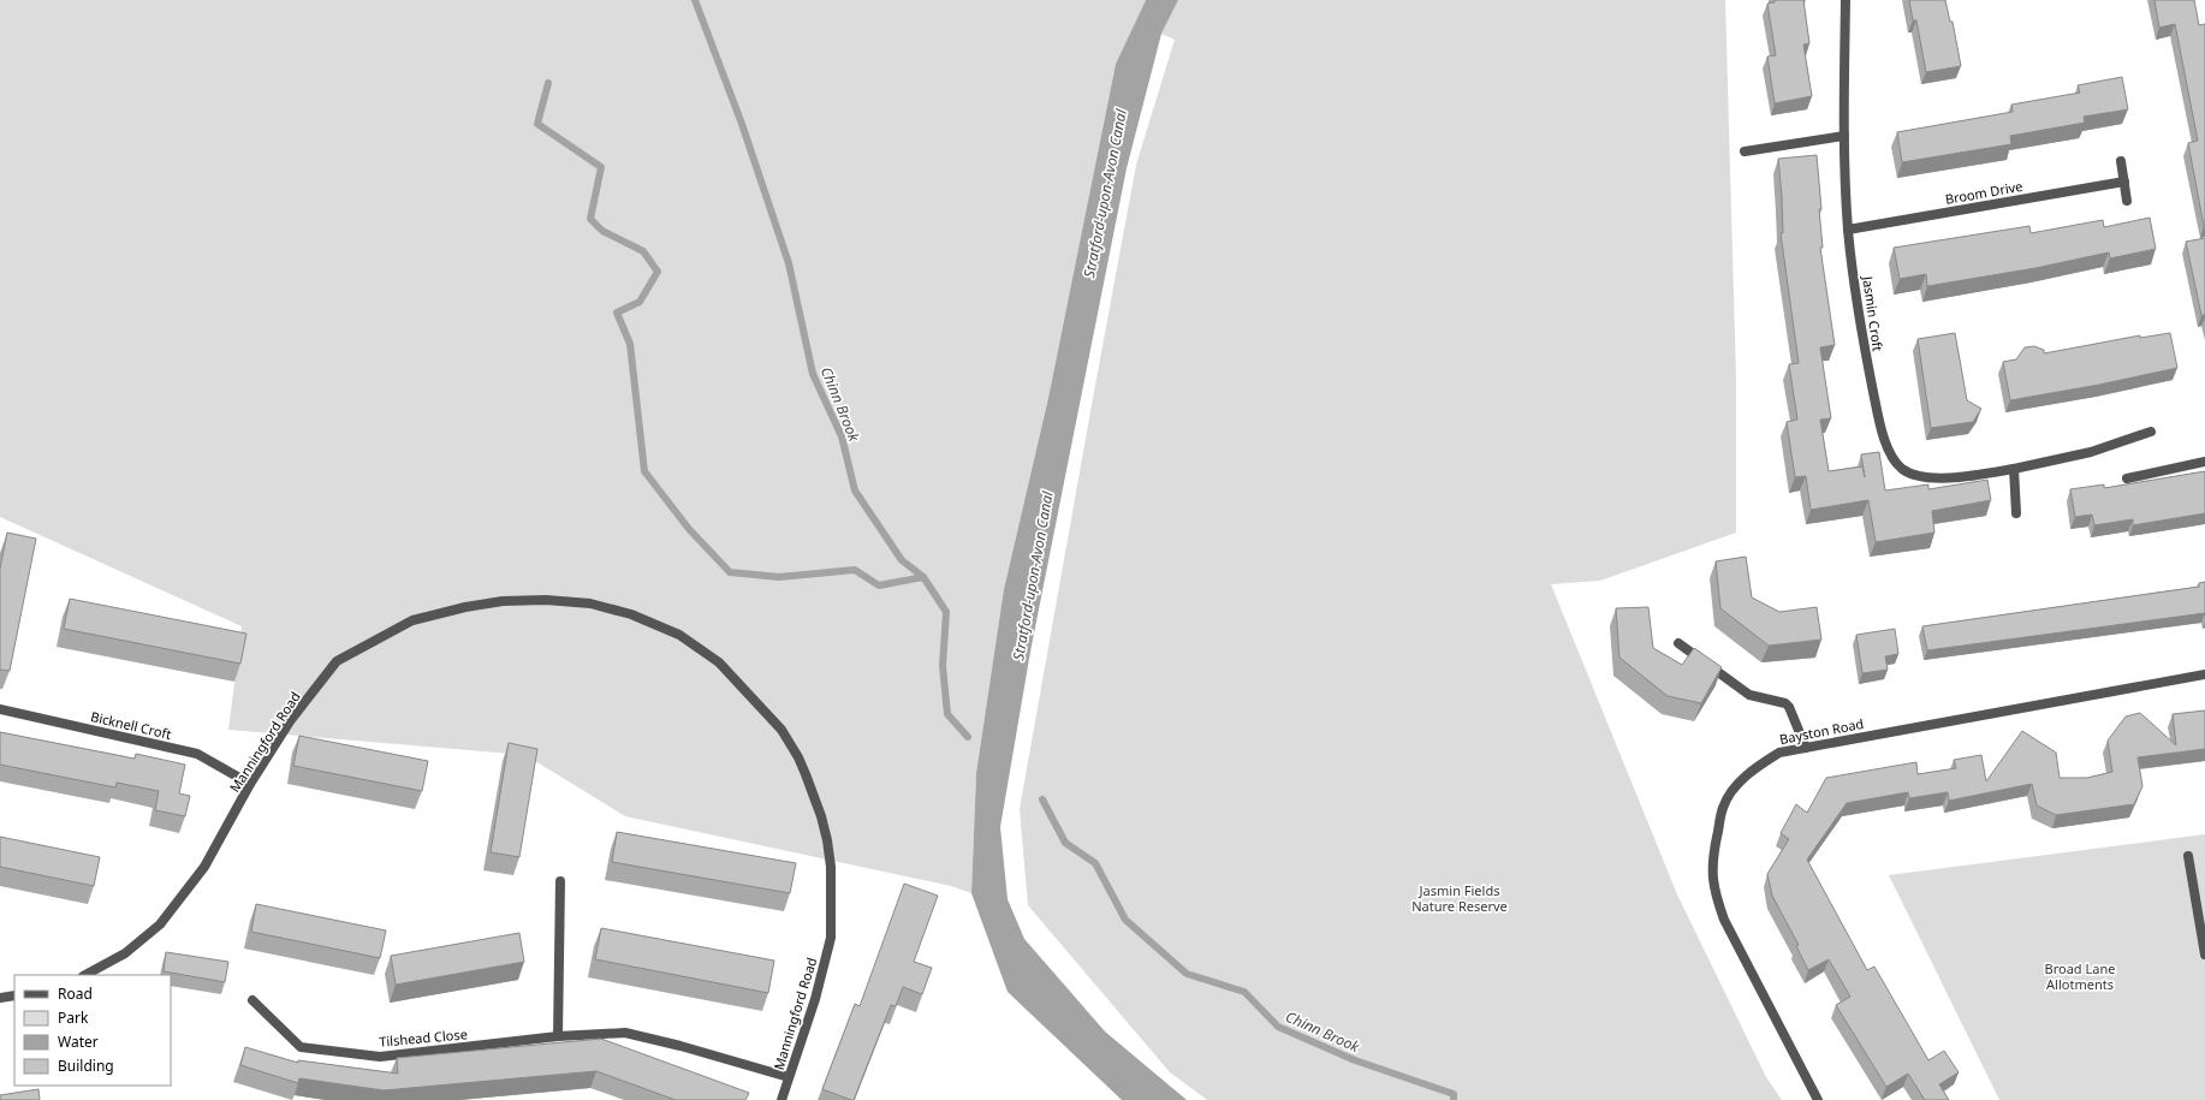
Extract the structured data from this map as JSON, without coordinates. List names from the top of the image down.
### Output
{
  "streets": {
    "street": [
      "Broom Drive",
      "Jasmin Croft",
      "Bicknell Croft",
      "Bayston Road",
      "Manningford Road",
      "Tilshead Close"
    ]
  },
  "crossings": [
    ["Broom Drive", "Jasmin Croft"],
    ["Bicknell Croft", "Manningford Road"],
    ["Manningford Road", "Tilshead Close"]
  ],
  "water": ["Stratford-upon-Avon Canal", "Chinn Brook"],
  "parks": ["Jasmin Fields Nature Reserve", "Broad Lane Allotments"],
  "legend": [
    "Road",
    "Park",
    "Water",
    "Building"
  ]
}
